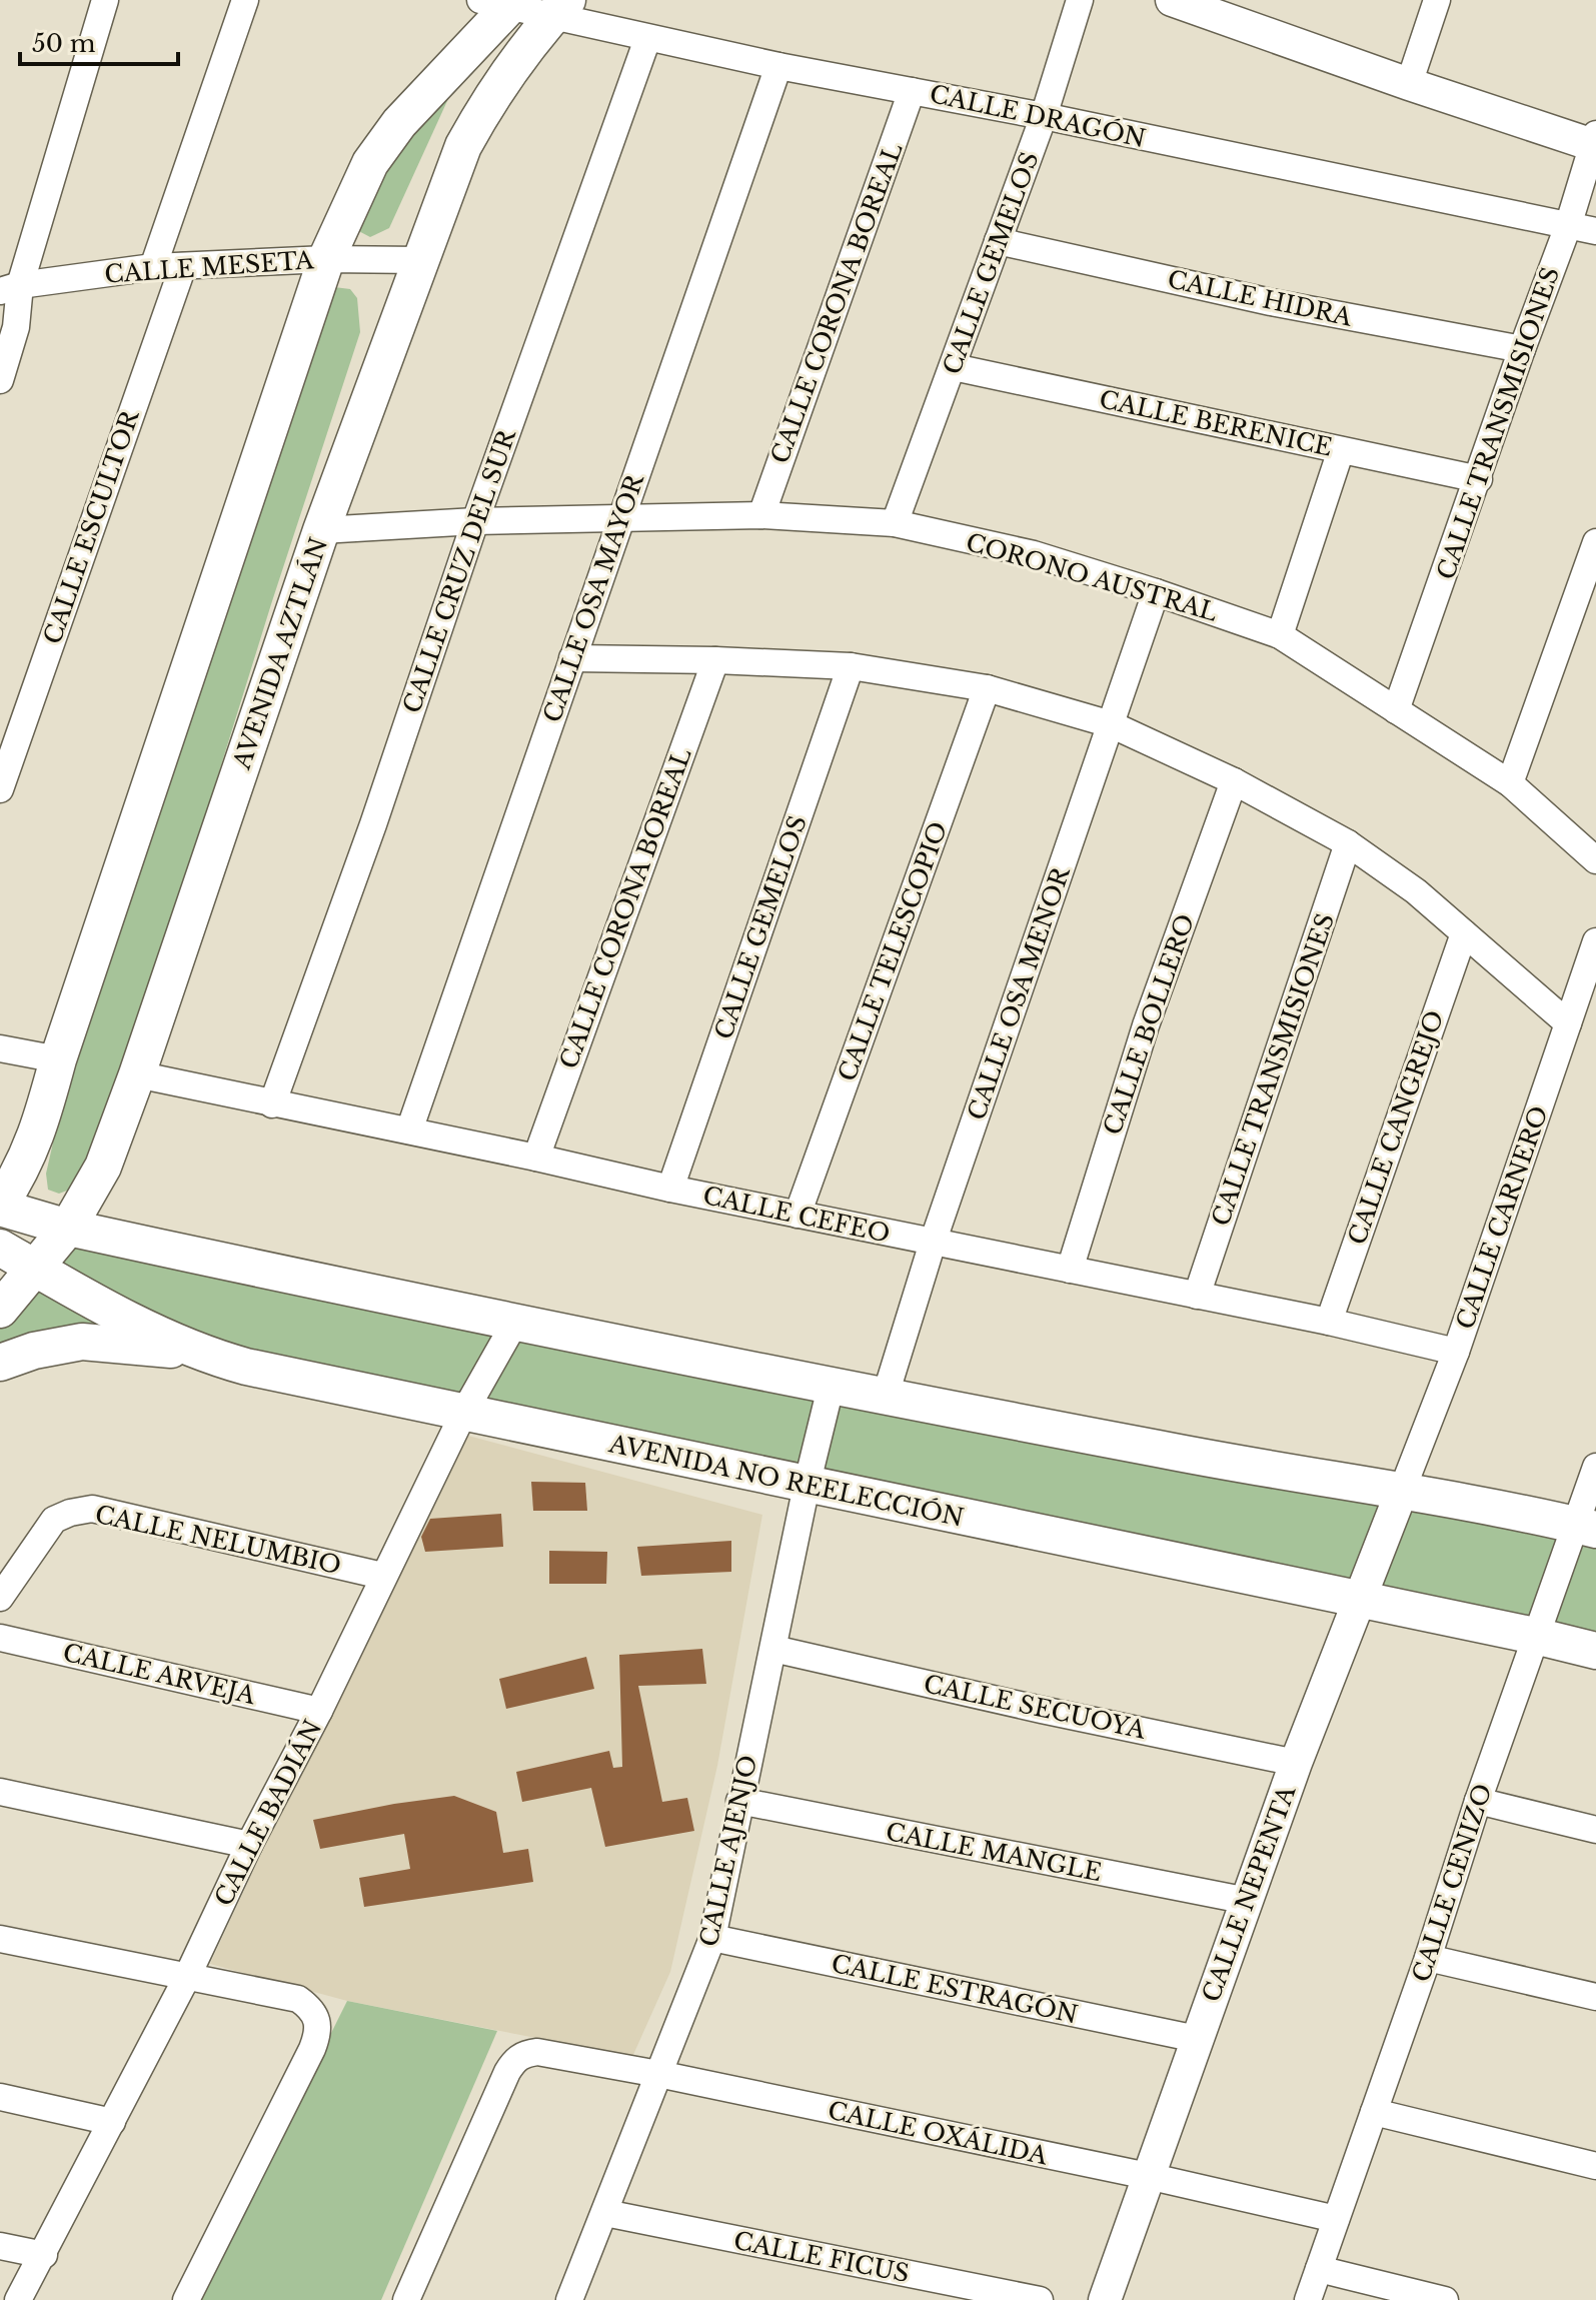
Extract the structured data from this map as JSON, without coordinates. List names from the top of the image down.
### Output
{
  "streets": {
    "main road": ["AVENIDA AZTLÁN", "AVENIDA NO REELECCIÓN"],
    "street": [
      "CALLE DRAGÓN",
      "CALLE GEMELOS",
      "CALLE MESETA",
      "CALLE HIDRA",
      "CALLE CORONA BOREAL",
      "CALLE BERENICE",
      "CALLE TRANSMISIONES",
      "CALLE ESCULTOR",
      "CALLE CRUZ DEL SUR",
      "CORONO AUSTRAL",
      "CALLE OSA MAYOR",
      "CALLE TELESCOPIO",
      "CALLE OSA MENOR",
      "CALLE BOLLERO",
      "CALLE CANGREJO",
      "CALLE CEFEO",
      "CALLE CARNERO",
      "CALLE NELUMBIO",
      "CALLE ARVEJA",
      "CALLE SECUOYA",
      "CALLE BADIÁN",
      "CALLE AJENJO",
      "CALLE MANGLE",
      "CALLE CENIZO",
      "CALLE NEPENTA",
      "CALLE ESTRAGÓN",
      "CALLE OXÁLIDA",
      "CALLE FICUS"
    ]
  },
  "crossings": [
    ["CALLE DRAGÓN", "CALLE GEMELOS"],
    ["CALLE DRAGÓN", "CALLE CORONA BOREAL"],
    ["CALLE DRAGÓN", "CALLE TRANSMISIONES"],
    ["CALLE DRAGÓN", "CALLE CRUZ DEL SUR"],
    ["CALLE DRAGÓN", "CALLE OSA MAYOR"],
    ["CALLE DRAGÓN", "AVENIDA AZTLÁN"],
    ["CALLE GEMELOS", "CALLE HIDRA"],
    ["CALLE GEMELOS", "CALLE BERENICE"],
    ["CALLE GEMELOS", "CORONO AUSTRAL"],
    ["CALLE GEMELOS", "CALLE CEFEO"],
    ["CALLE MESETA", "CALLE ESCULTOR"],
    ["CALLE MESETA", "AVENIDA AZTLÁN"],
    ["CALLE HIDRA", "CALLE TRANSMISIONES"],
    ["CALLE CORONA BOREAL", "CORONO AUSTRAL"],
    ["CALLE CORONA BOREAL", "CALLE CEFEO"],
    ["CALLE BERENICE", "CALLE TRANSMISIONES"],
    ["CALLE TRANSMISIONES", "CORONO AUSTRAL"],
    ["CALLE TRANSMISIONES", "CALLE CEFEO"],
    ["CALLE CRUZ DEL SUR", "CORONO AUSTRAL"],
    ["CALLE CRUZ DEL SUR", "CALLE CEFEO"],
    ["CORONO AUSTRAL", "CALLE OSA MAYOR"],
    ["CORONO AUSTRAL", "AVENIDA AZTLÁN"],
    ["CORONO AUSTRAL", "CALLE OSA MENOR"],
    ["CALLE OSA MAYOR", "CALLE CEFEO"],
    ["AVENIDA AZTLÁN", "CALLE CEFEO"],
    ["AVENIDA AZTLÁN", "AVENIDA NO REELECCIÓN"],
    ["CALLE TELESCOPIO", "CALLE CEFEO"],
    ["CALLE OSA MENOR", "CALLE CEFEO"],
    ["CALLE BOLLERO", "CALLE CEFEO"],
    ["CALLE CANGREJO", "CALLE CEFEO"],
    ["CALLE CEFEO", "CALLE CARNERO"],
    ["CALLE CARNERO", "CALLE NEPENTA"],
    ["AVENIDA NO REELECCIÓN", "CALLE BADIÁN"],
    ["AVENIDA NO REELECCIÓN", "CALLE AJENJO"],
    ["AVENIDA NO REELECCIÓN", "CALLE CENIZO"],
    ["AVENIDA NO REELECCIÓN", "CALLE NEPENTA"],
    ["CALLE NELUMBIO", "CALLE BADIÁN"],
    ["CALLE ARVEJA", "CALLE BADIÁN"],
    ["CALLE SECUOYA", "CALLE AJENJO"],
    ["CALLE SECUOYA", "CALLE NEPENTA"],
    ["CALLE AJENJO", "CALLE MANGLE"],
    ["CALLE AJENJO", "CALLE ESTRAGÓN"],
    ["CALLE AJENJO", "CALLE OXÁLIDA"],
    ["CALLE AJENJO", "CALLE FICUS"],
    ["CALLE MANGLE", "CALLE NEPENTA"],
    ["CALLE CENIZO", "CALLE OXÁLIDA"],
    ["CALLE NEPENTA", "CALLE ESTRAGÓN"],
    ["CALLE NEPENTA", "CALLE OXÁLIDA"]
  ],
  "scale_bar": "50 m"
}
